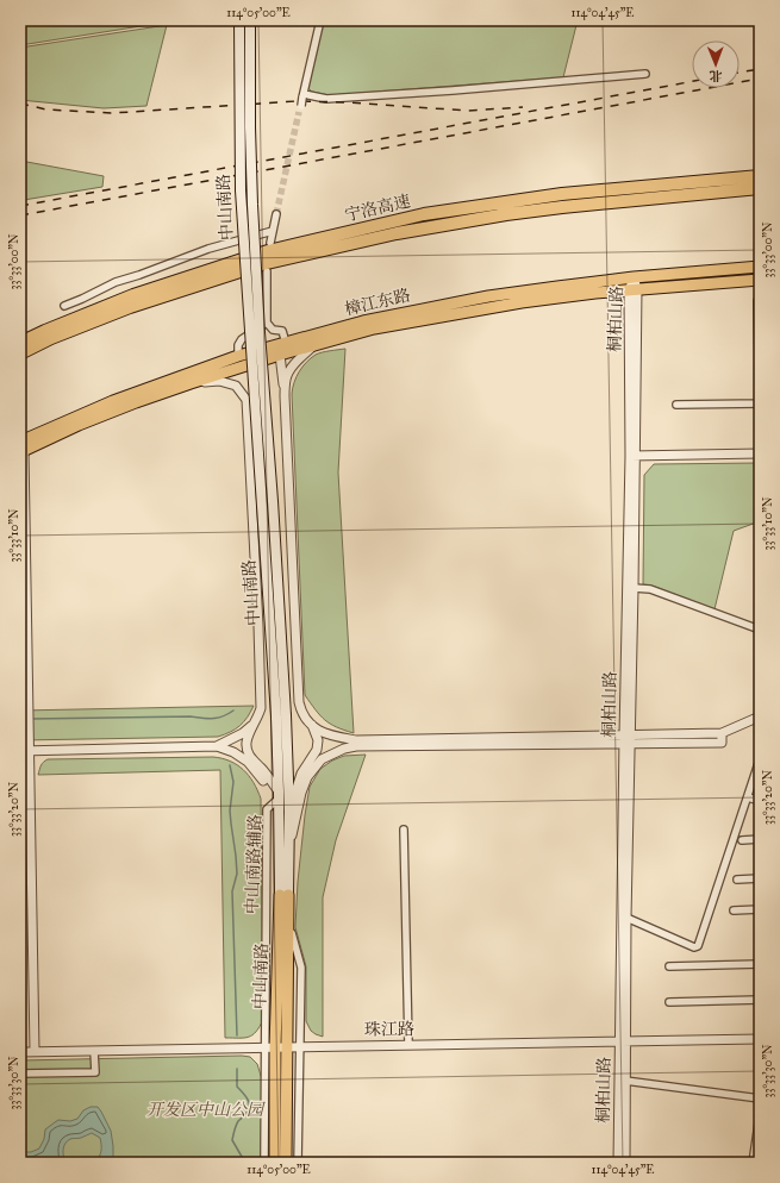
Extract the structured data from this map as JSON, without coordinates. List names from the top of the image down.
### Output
{
  "streets": {
    "highway": ["宁洛高速"],
    "main road": ["中山南路", "樟江东路"],
    "street": ["桐柏山路", "中山南路辅路", "珠江路"]
  },
  "crossings": [
    ["中山南路", "中山南路辅路"],
    ["中山南路", "珠江路"],
    ["樟江东路", "桐柏山路"],
    ["桐柏山路", "珠江路"],
    ["中山南路辅路", "珠江路"]
  ],
  "parks": ["开发区中山公园"],
  "north": "bottom",
  "coordinates": [
    "114°05'00\"E",
    "114°04'45\"E",
    "33°33'00\"N",
    "33°33'10\"N",
    "33°33'20\"N",
    "33°33'30\"N"
  ]
}
